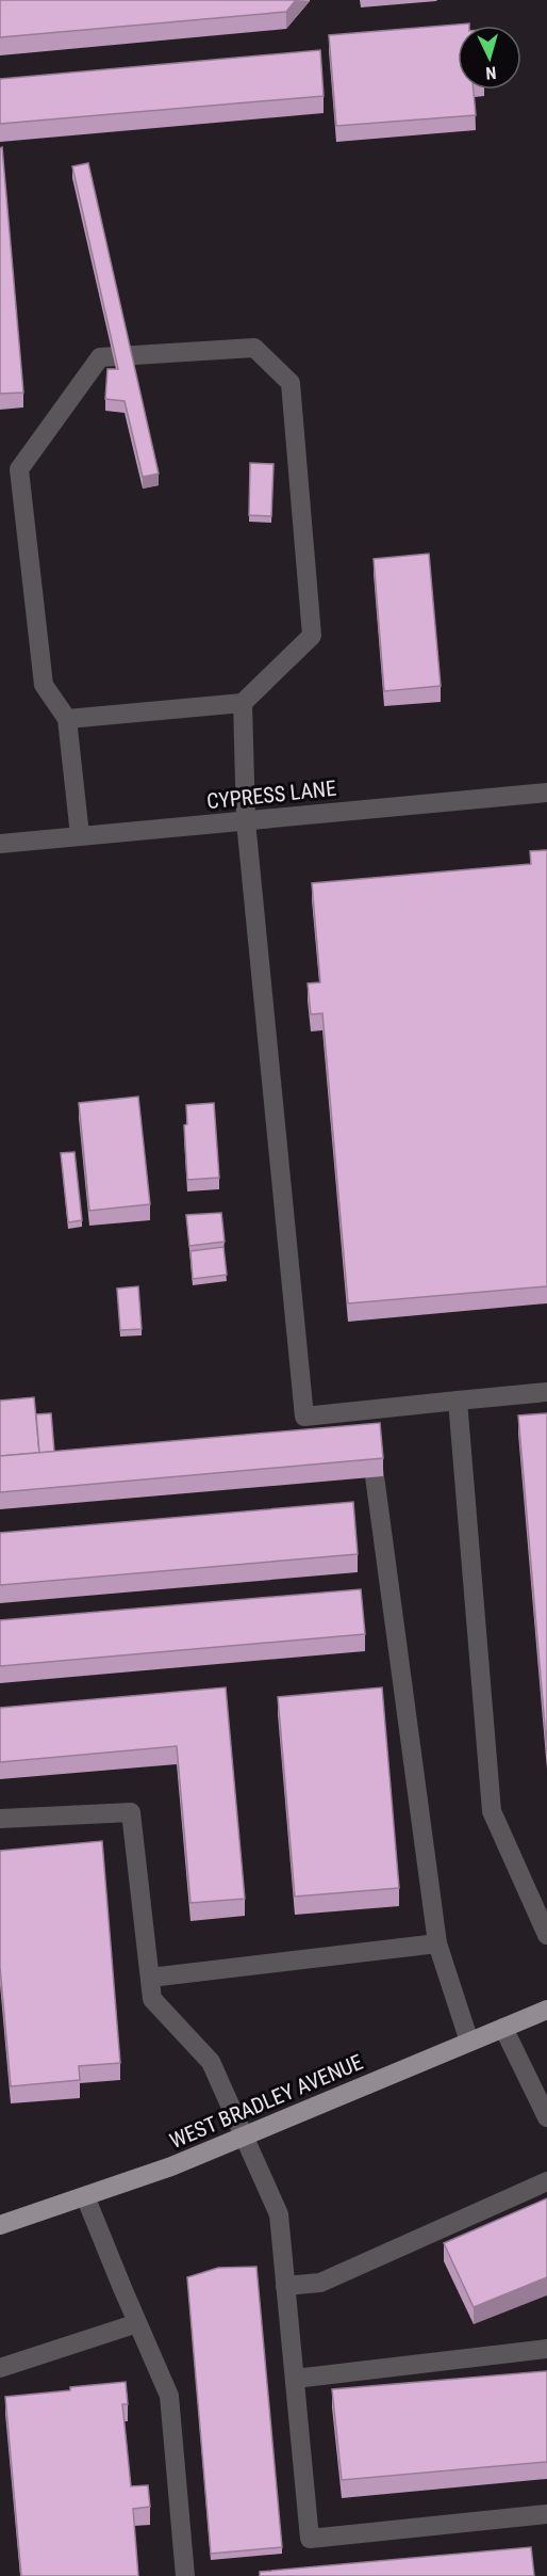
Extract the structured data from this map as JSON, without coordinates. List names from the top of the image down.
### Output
{
  "streets": {
    "main road": ["WEST BRADLEY AVENUE"],
    "street": ["CYPRESS LANE"]
  },
  "north": "bottom"
}
